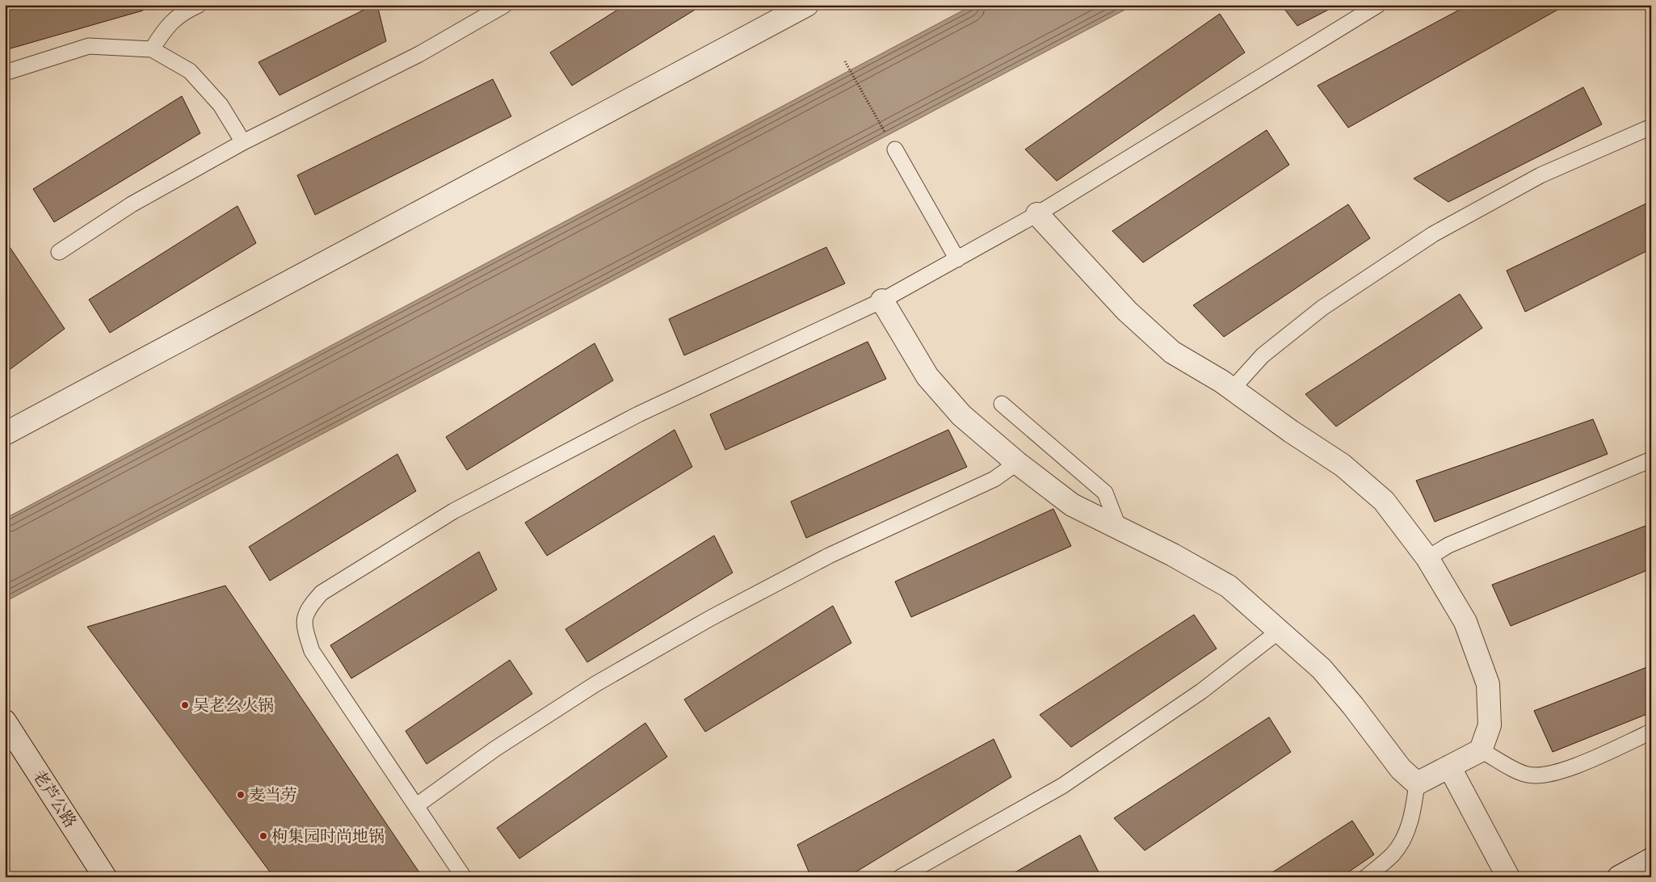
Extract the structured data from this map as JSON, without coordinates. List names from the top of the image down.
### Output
{
  "streets": {
    "street": ["老芦公路"]
  },
  "places": ["吴老幺火锅", "麦当劳", "枸集园时尚地锅"]
}
